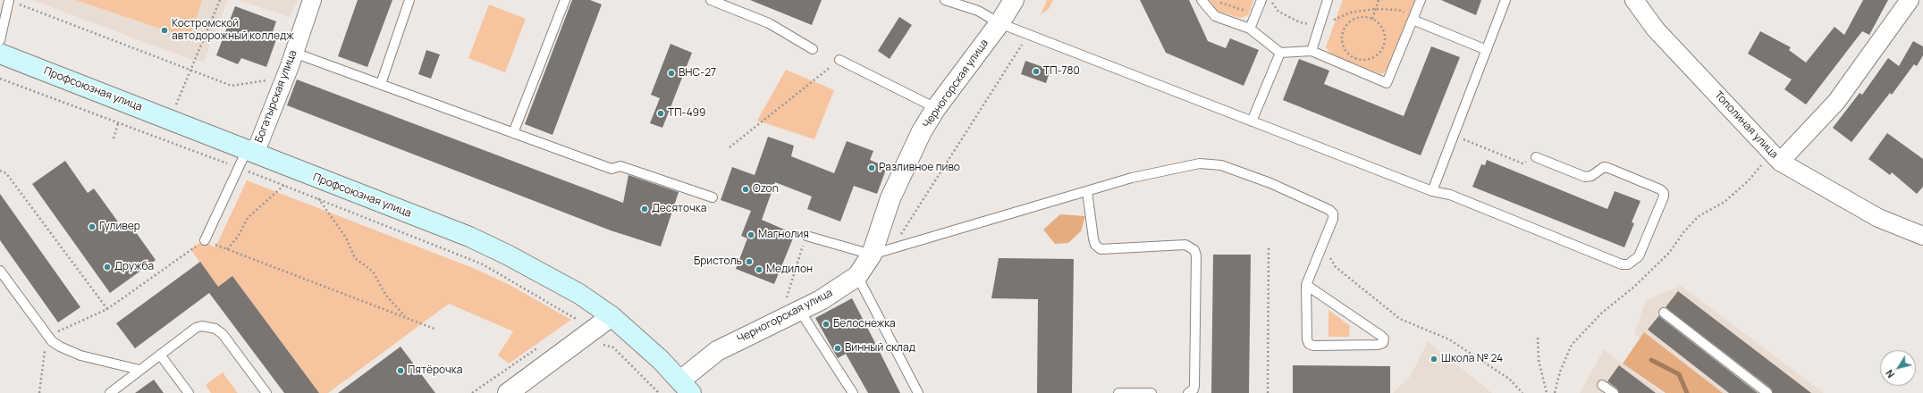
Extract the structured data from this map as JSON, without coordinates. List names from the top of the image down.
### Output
{
  "streets": {
    "main road": ["Профсоюзная улица"],
    "street": ["Черногорская улица", "Богатырская улица", "Тополиная улица"]
  },
  "crossings": [
    ["Черногорская улица", "Профсоюзная улица"],
    ["Профсоюзная улица", "Богатырская улица"]
  ],
  "places": [
    "Костромской автодорожный колледж",
    "ТП-780",
    "ВНС-27",
    "ТП-499",
    "Разливное пиво",
    "Ozon",
    "Десяточка",
    "Гуливер",
    "Магнолия",
    "Бристоль",
    "Дружба",
    "Медилон",
    "Белоснежка",
    "Винный склад",
    "Школа № 24",
    "Пятёрочка"
  ],
  "north": "bottom left"
}
